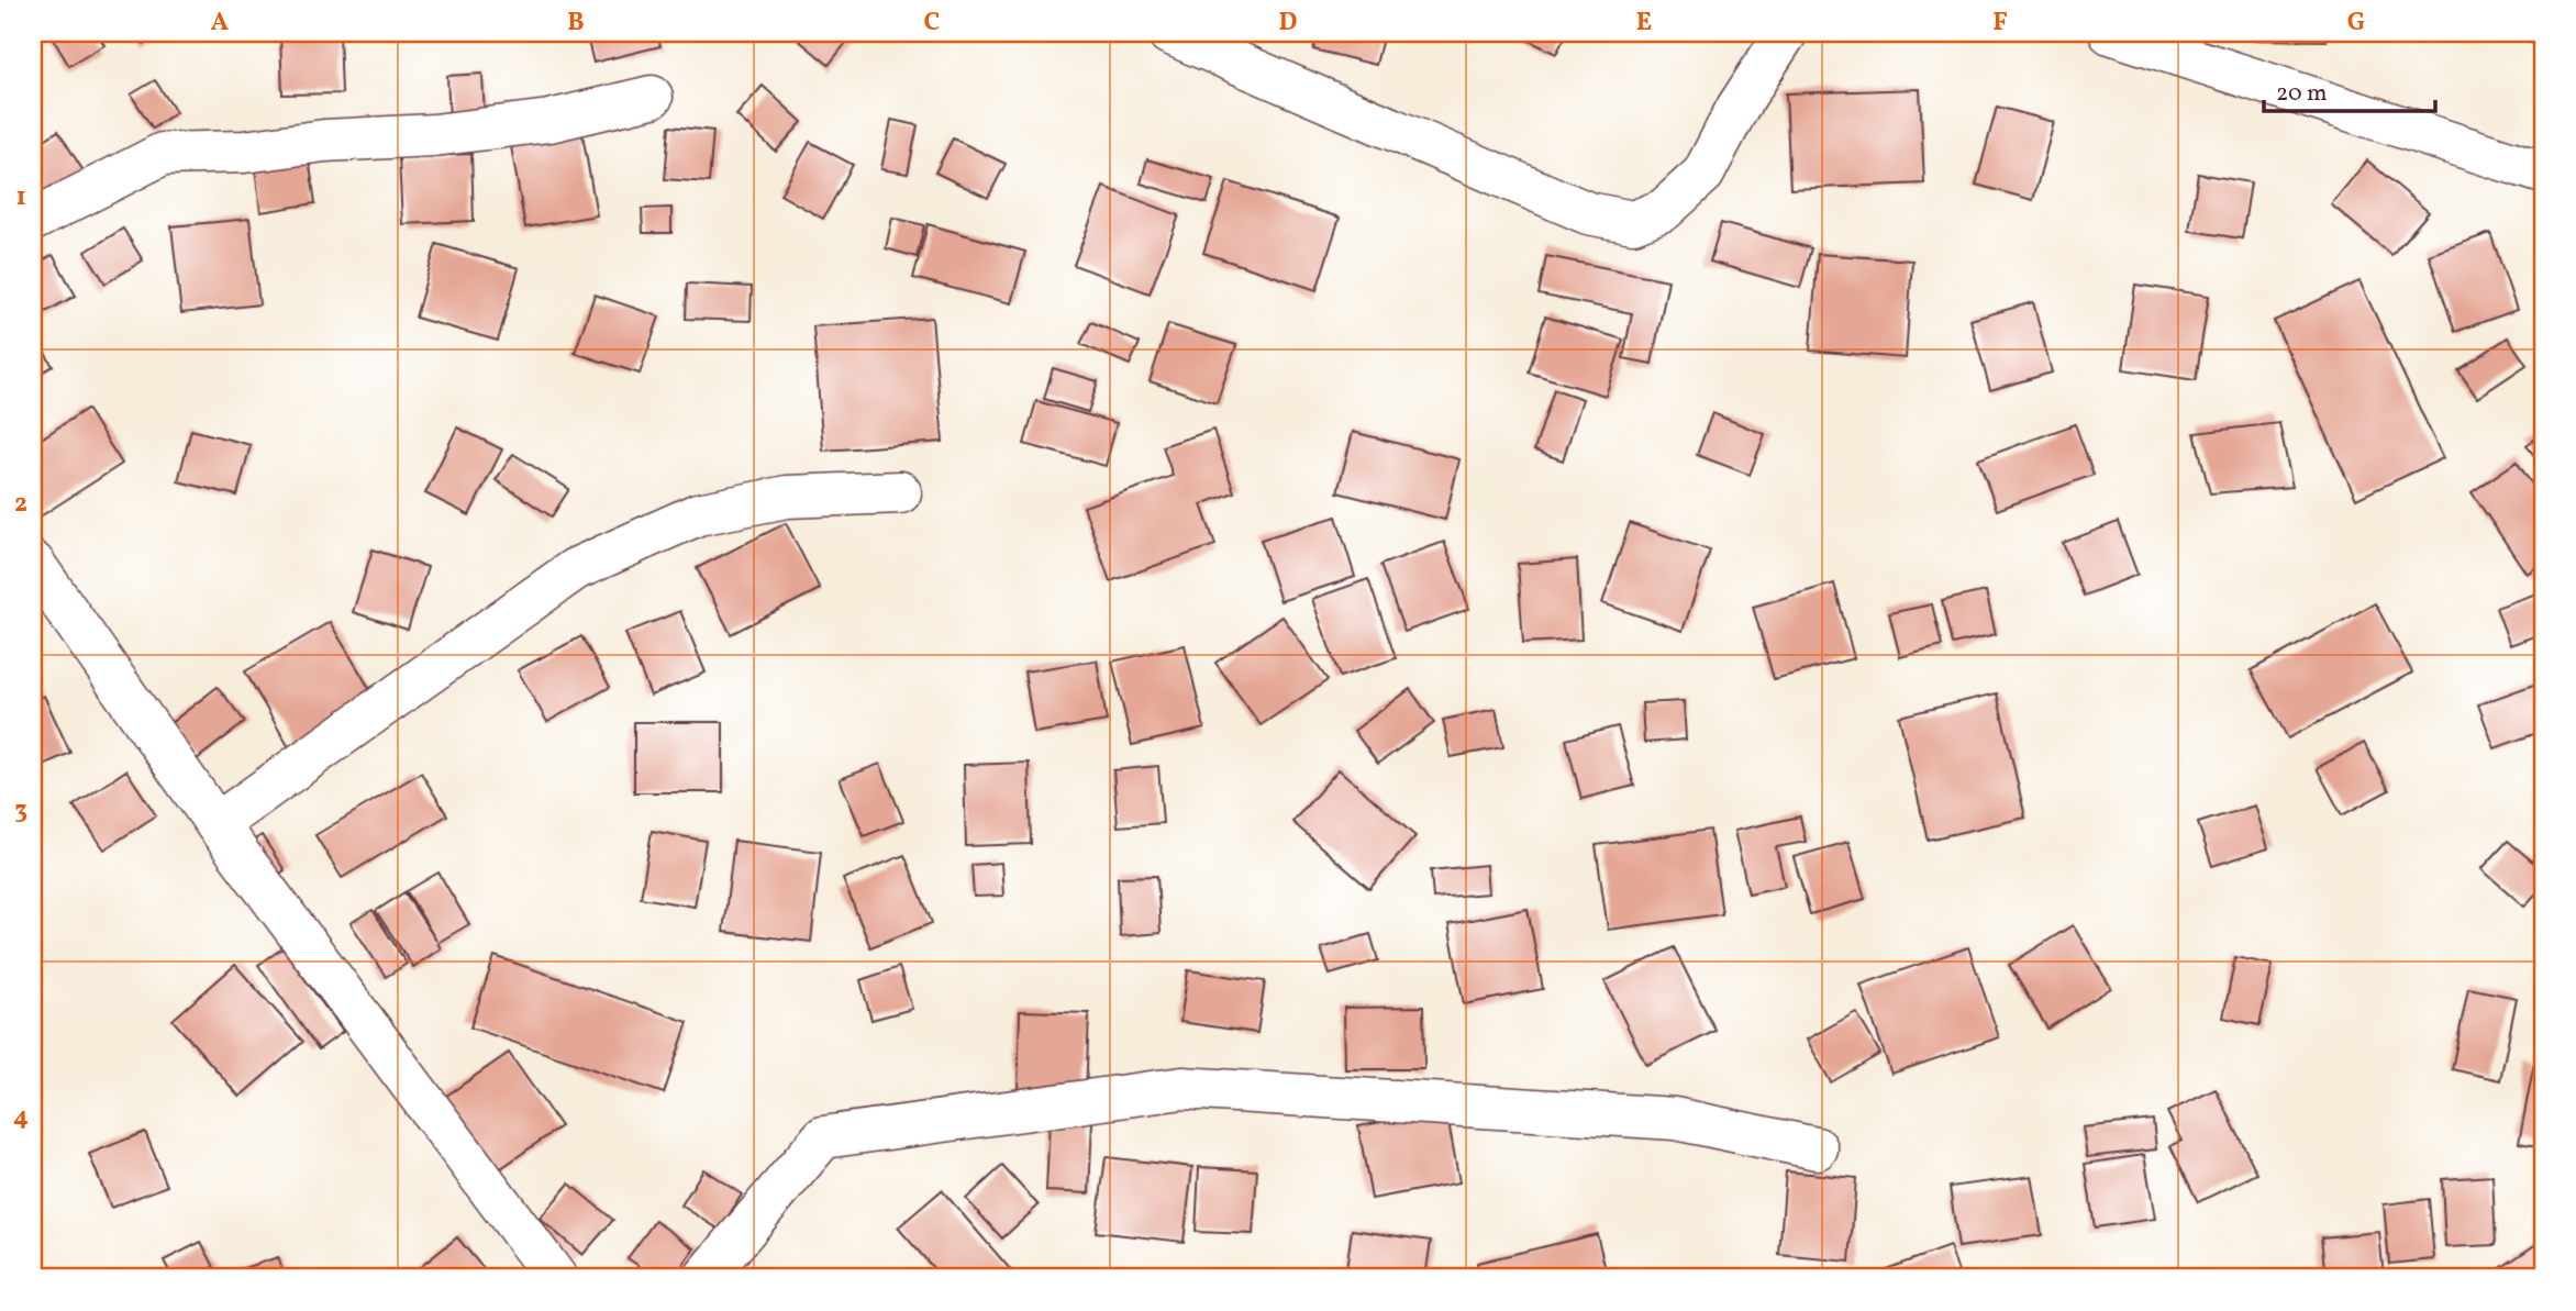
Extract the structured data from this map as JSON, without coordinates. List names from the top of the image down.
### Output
{
  "scale_bar": "20 m",
  "grid": {
    "columns": [
      "A",
      "B",
      "C",
      "D",
      "E",
      "F",
      "G"
    ],
    "rows": [
      "1",
      "2",
      "3",
      "4"
    ]
  }
}
